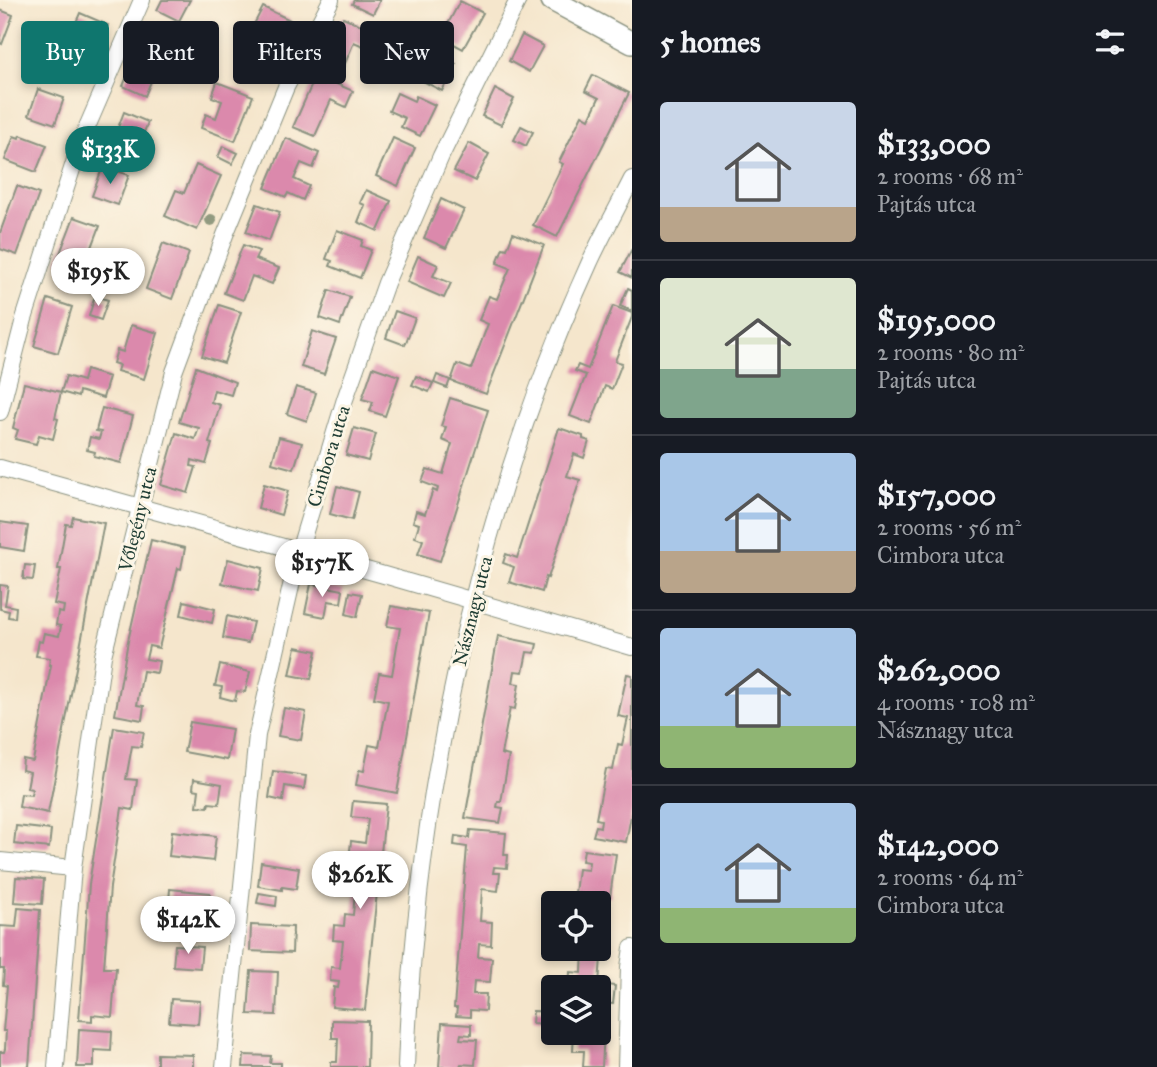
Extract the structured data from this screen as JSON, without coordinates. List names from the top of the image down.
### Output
{
  "streets": {
    "street": ["Cimbora utca", "Vőlegény utca", "Násznagy utca"]
  },
  "page": {
    "heading": "5 homes",
    "chip": [
      "Buy",
      "Rent",
      "Filters",
      "New"
    ],
    "list": [
      {
        "name": "$133,000",
        "note": "2 rooms · 68 m² · Pajtás utca"
      },
      {
        "name": "$195,000",
        "note": "2 rooms · 80 m² · Pajtás utca"
      },
      {
        "name": "$157,000",
        "note": "2 rooms · 56 m² · Cimbora utca"
      },
      {
        "name": "$262,000",
        "note": "4 rooms · 108 m² · Násznagy utca"
      },
      {
        "name": "$142,000",
        "note": "2 rooms · 64 m² · Cimbora utca"
      }
    ],
    "price": [
      "$133K",
      "$195K",
      "$157K",
      "$262K",
      "$142K"
    ]
  }
}
